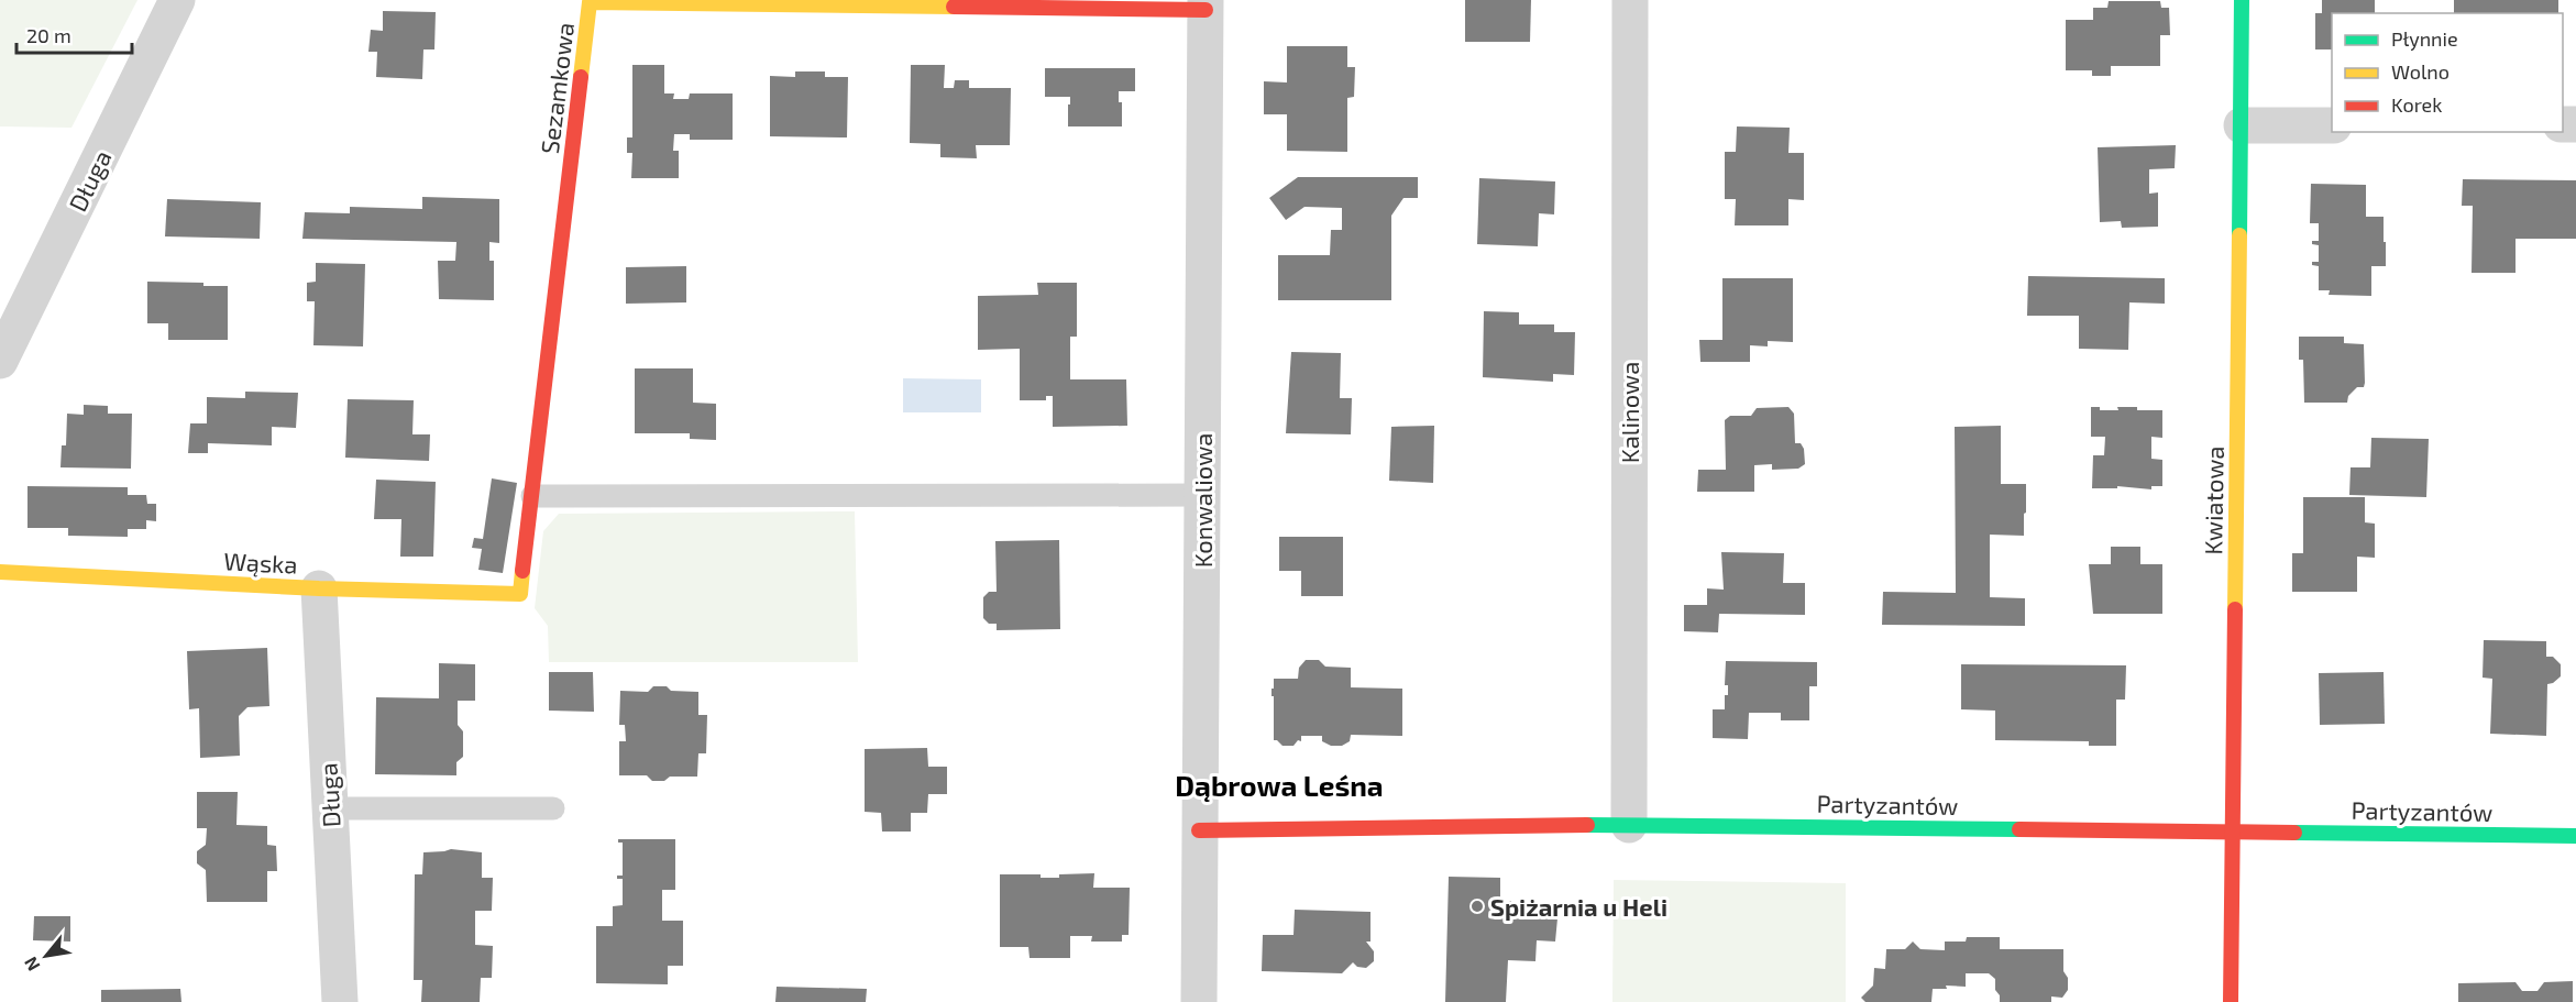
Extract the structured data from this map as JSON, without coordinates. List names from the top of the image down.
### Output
{
  "streets": {
    "street": [
      "Sezamkowa",
      "Długa",
      "Kalinowa",
      "Konwaliowa",
      "Kwiatowa",
      "Wąska",
      "Partyzantów"
    ]
  },
  "crossings": [
    ["Sezamkowa", "Konwaliowa"],
    ["Sezamkowa", "Wąska"],
    ["Długa", "Wąska"],
    ["Kalinowa", "Partyzantów"],
    ["Konwaliowa", "Partyzantów"],
    ["Kwiatowa", "Partyzantów"]
  ],
  "districts": ["Dąbrowa Leśna"],
  "places": ["Spiżarnia u Heli"],
  "legend": ["Płynnie", "Wolno", "Korek"],
  "scale_bar": "20 m",
  "north": "bottom left"
}
